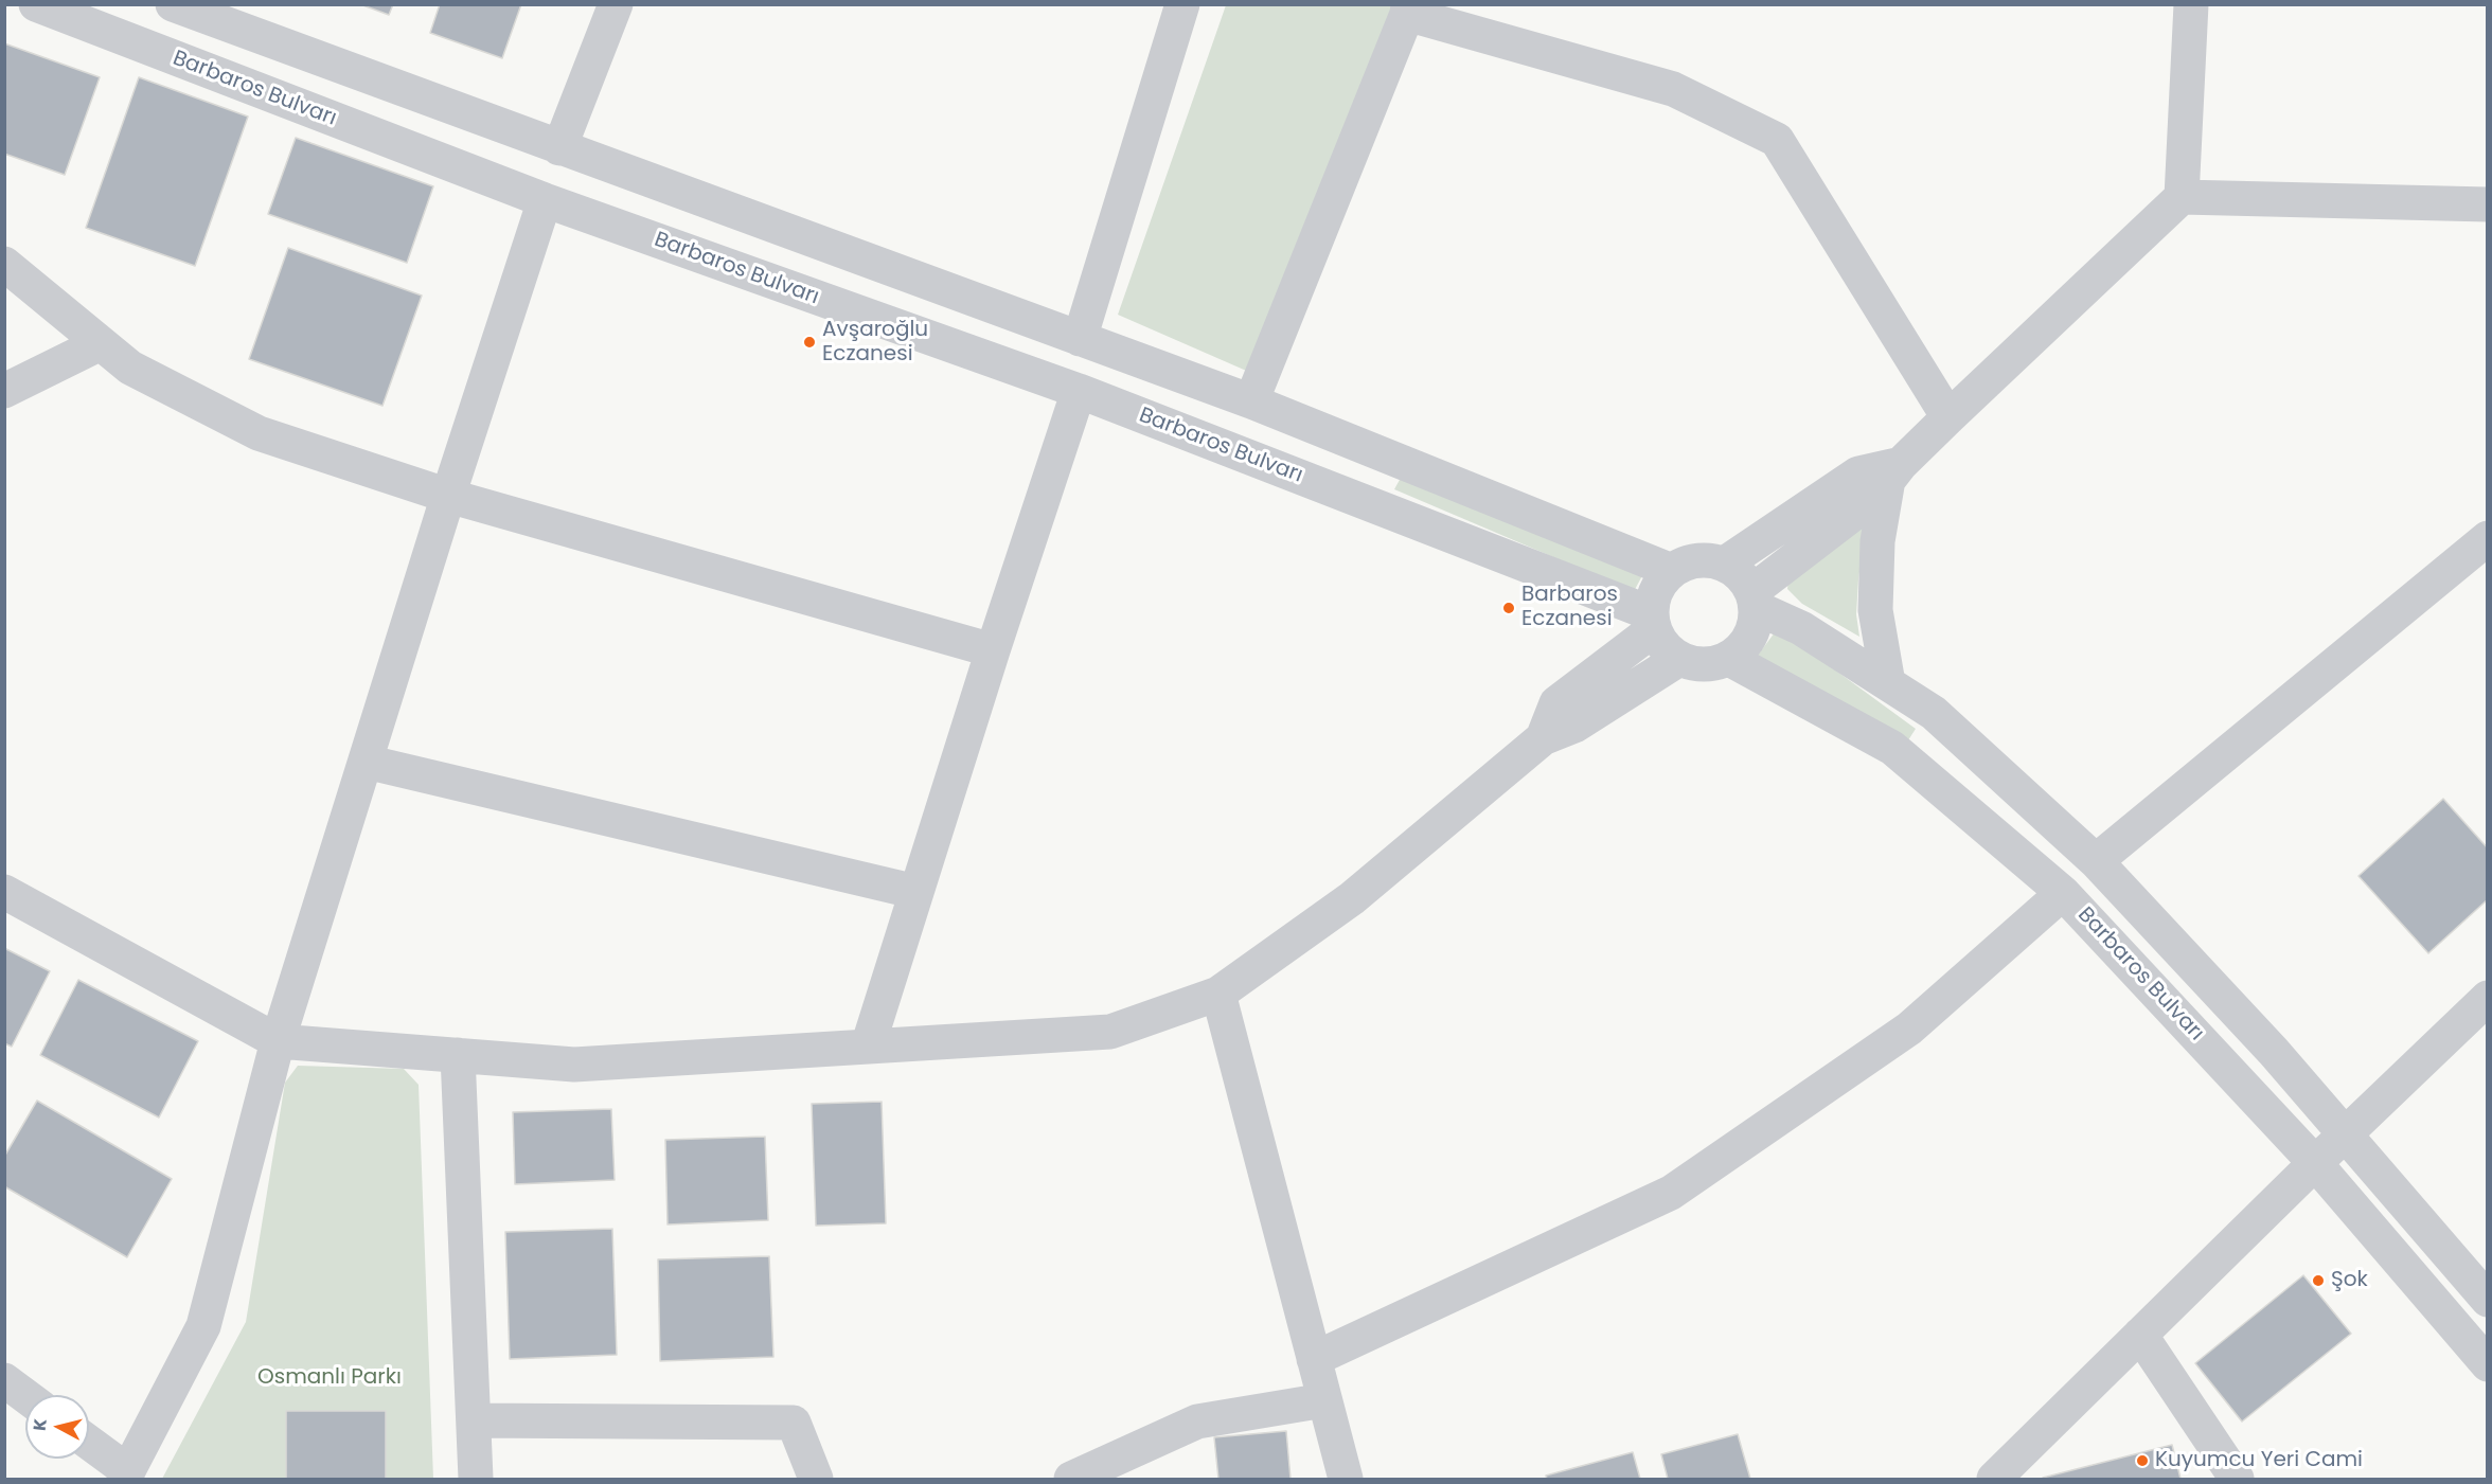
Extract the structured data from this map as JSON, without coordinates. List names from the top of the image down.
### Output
{
  "streets": {
    "street": ["Barbaros Bulvarı"]
  },
  "parks": ["Osmanlı Parkı"],
  "places": [
    "Avşaroğlu Eczanesi",
    "Barbaros Eczanesi",
    "Şok",
    "Kuyumcu Yeri Cami"
  ],
  "north": "left"
}
